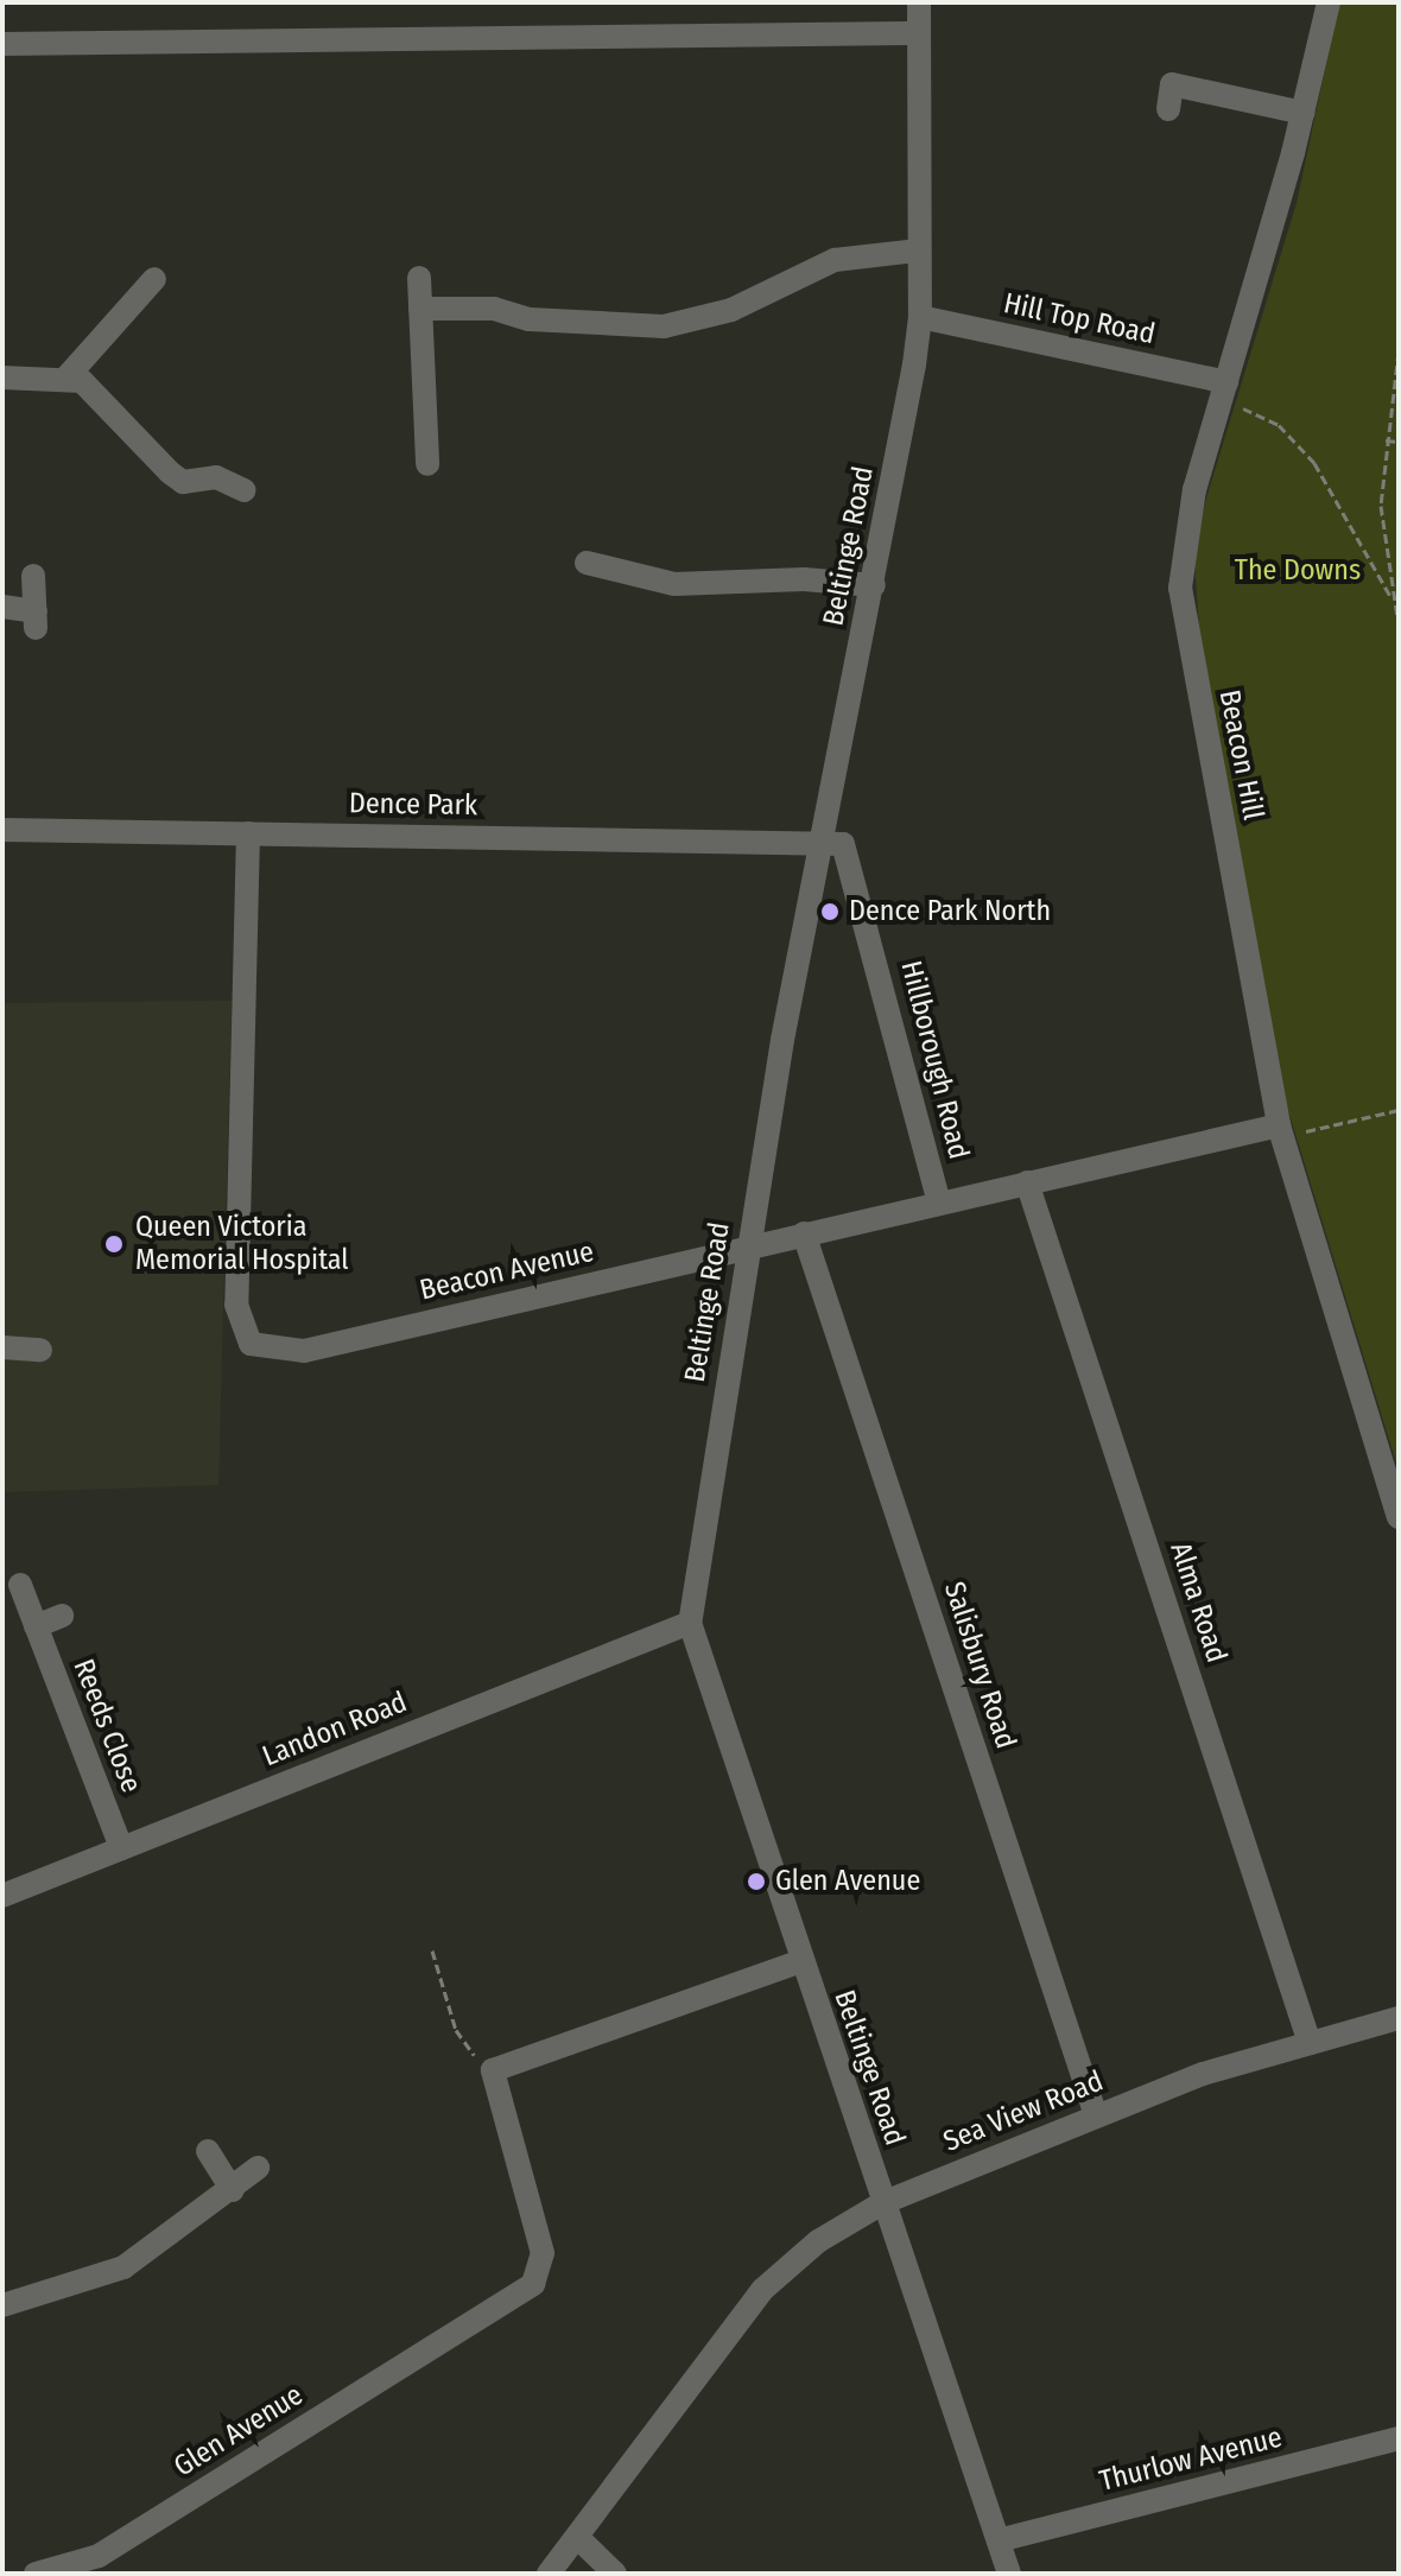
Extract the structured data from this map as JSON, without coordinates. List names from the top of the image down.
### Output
{
  "streets": {
    "street": [
      "Hill Top Road",
      "Beltinge Road",
      "Beacon Hill",
      "Dence Park",
      "Hillborough Road",
      "Beacon Avenue",
      "Alma Road",
      "Salisbury Road",
      "Reeds Close",
      "Landon Road",
      "Sea View Road",
      "Glen Avenue",
      "Thurlow Avenue"
    ]
  },
  "crossings": [
    ["Hill Top Road", "Beltinge Road"],
    ["Hill Top Road", "Beacon Hill"],
    ["Beltinge Road", "Dence Park"],
    ["Beltinge Road", "Hillborough Road"],
    ["Beltinge Road", "Beacon Avenue"],
    ["Beltinge Road", "Landon Road"],
    ["Beltinge Road", "Sea View Road"],
    ["Beltinge Road", "Thurlow Avenue"],
    ["Beacon Hill", "Beacon Avenue"],
    ["Dence Park", "Hillborough Road"],
    ["Dence Park", "Beacon Avenue"],
    ["Hillborough Road", "Beacon Avenue"],
    ["Beacon Avenue", "Alma Road"],
    ["Beacon Avenue", "Salisbury Road"],
    ["Alma Road", "Sea View Road"],
    ["Salisbury Road", "Sea View Road"],
    ["Reeds Close", "Landon Road"]
  ],
  "parks": ["The Downs"],
  "places": ["Dence Park North", "Queen Victoria Memorial Hospital", "Glen Avenue"]
}
